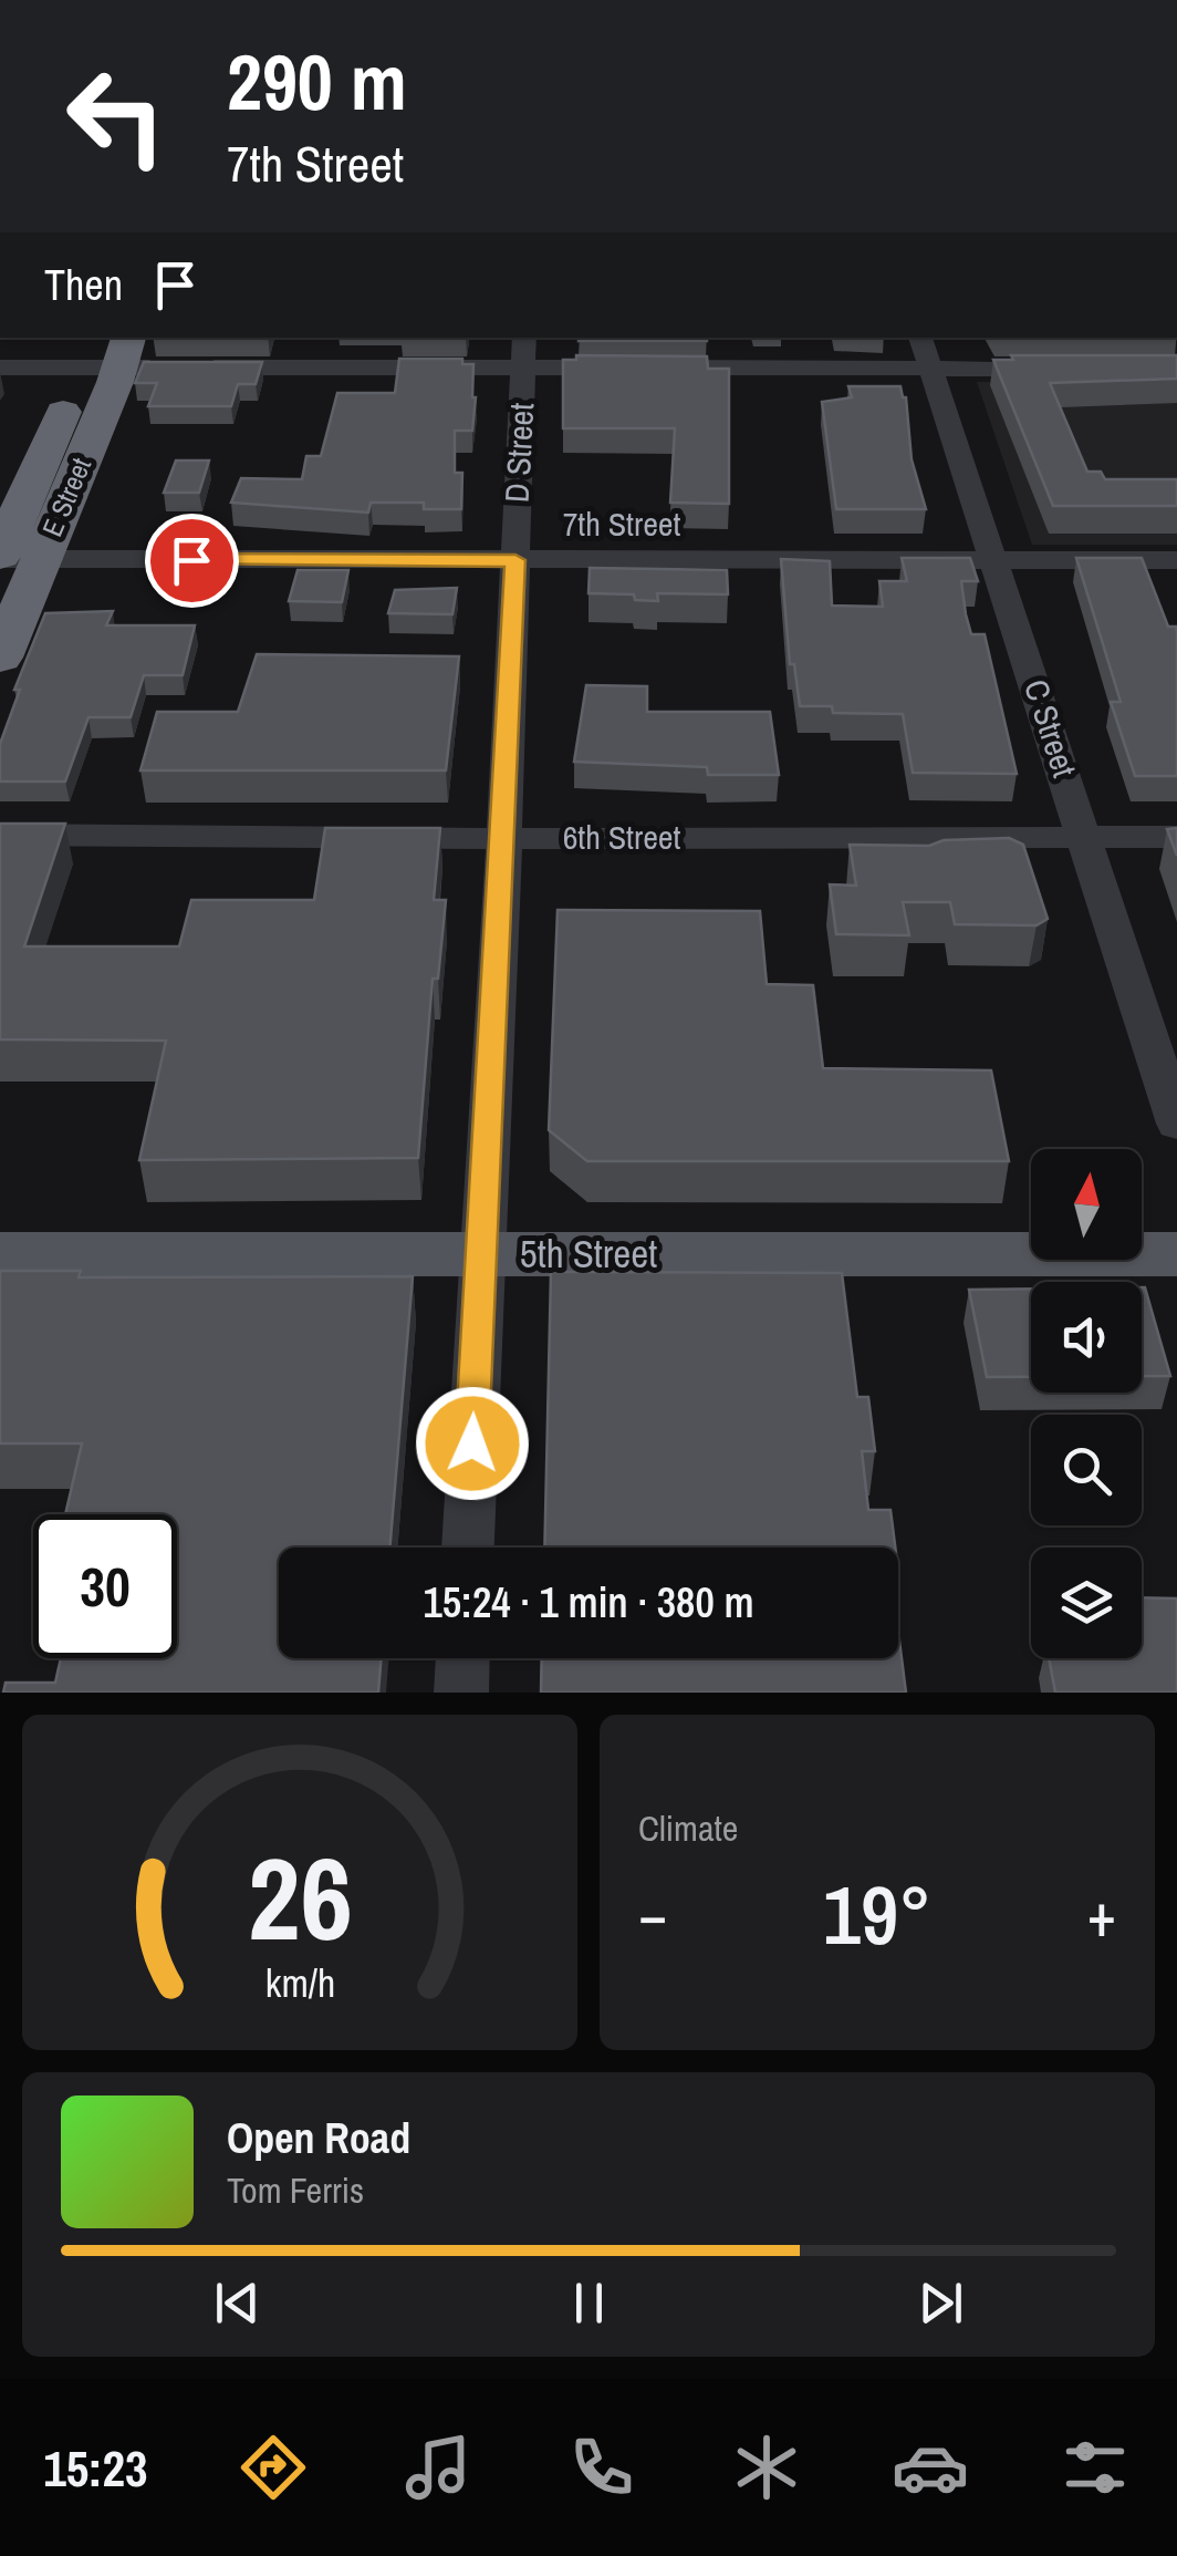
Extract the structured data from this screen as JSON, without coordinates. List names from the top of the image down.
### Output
{
  "streets": {
    "highway": ["E Street"],
    "main road": ["5th Street"],
    "street": [
      "D Street",
      "7th Street",
      "C Street",
      "6th Street"
    ]
  },
  "crossings": [
    ["D Street", "7th Street"],
    ["D Street", "6th Street"],
    ["D Street", "5th Street"],
    ["E Street", "7th Street"],
    ["7th Street", "C Street"],
    ["C Street", "6th Street"]
  ],
  "north": "top",
  "page": {
    "turn": ["290 m", "7th Street"],
    "then": "Then",
    "limit": "30",
    "trip": "15:24 · 1 min · 380 m",
    "tile": "Climate",
    "heat": ["−", "19°", "+"],
    "song": ["Open Road", "Tom Ferris"],
    "tabs": "15:23",
    "gauge": ["26", "km/h"]
  }
}
